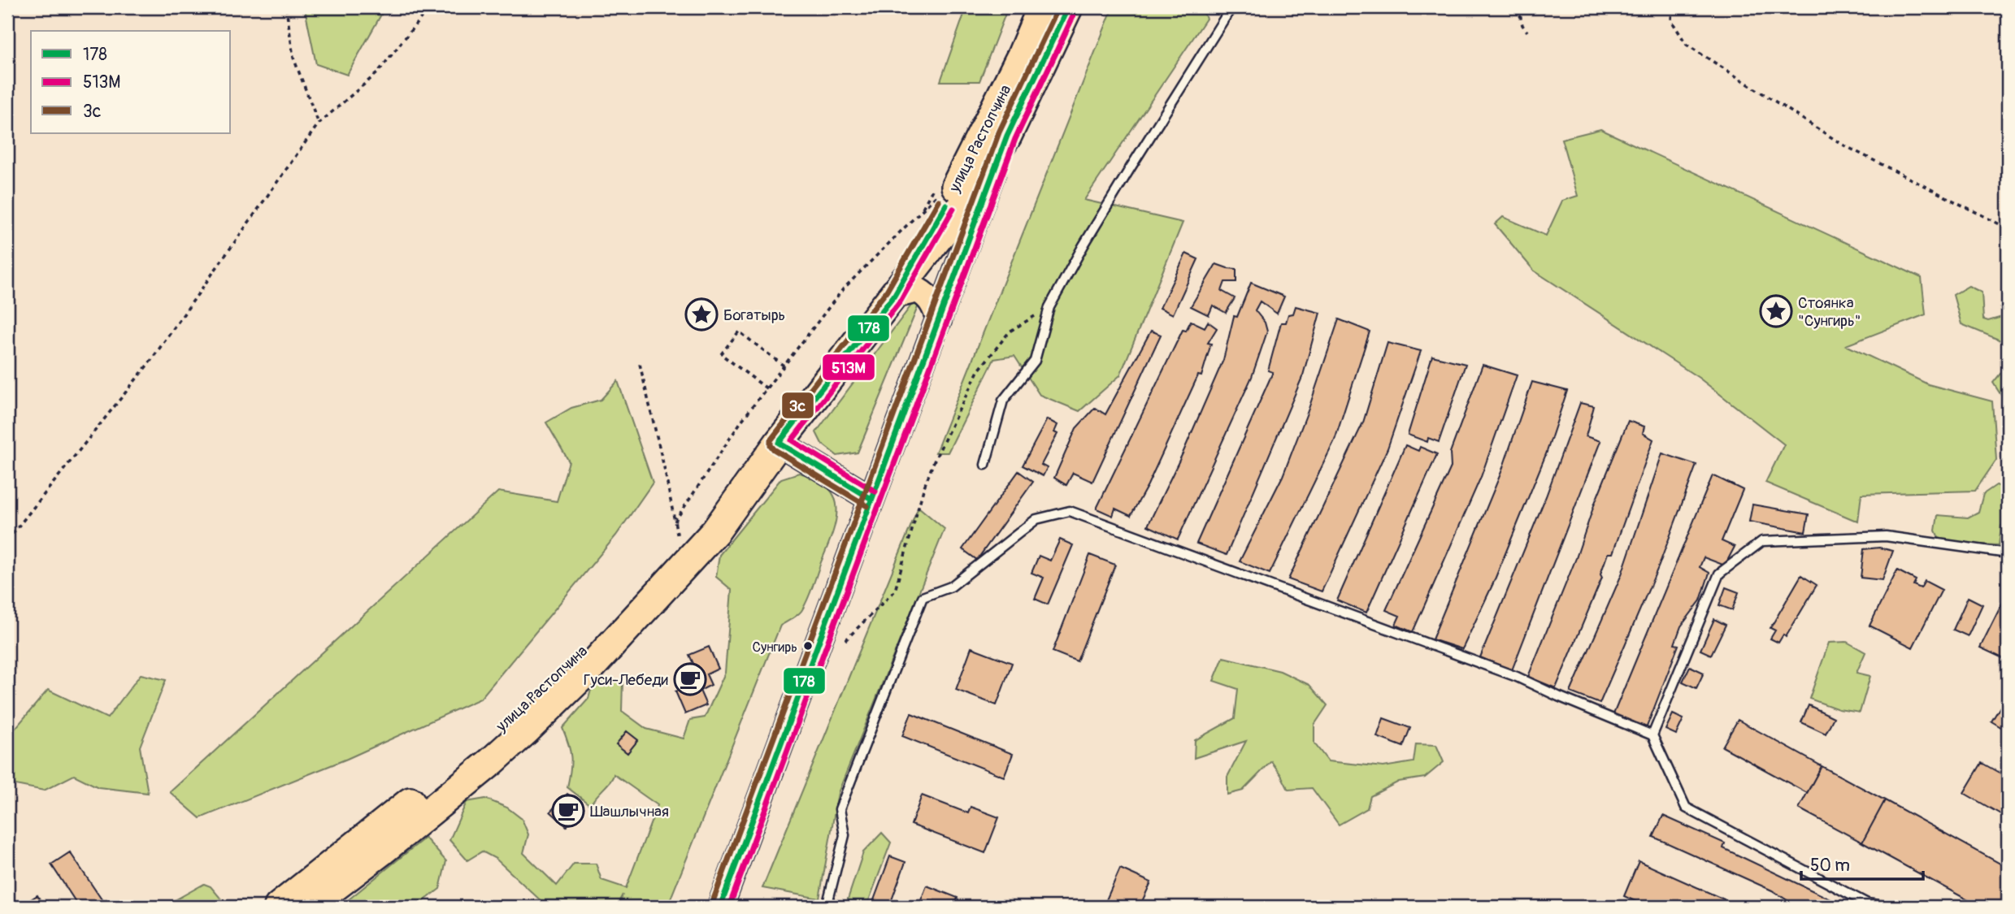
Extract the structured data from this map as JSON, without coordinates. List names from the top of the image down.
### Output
{
  "streets": {
    "highway": ["улица Растопчина"]
  },
  "places": {
    "place": ["Стоянка \"Сунгирь\"", "Богатырь"],
    "other": ["Сунгирь"],
    "cafe": ["Гуси-Лебеди", "Шашлычная"]
  },
  "lines": ["transit line 178", "transit line 3с", "transit line 513М"],
  "legend": ["178", "513М", "3с"],
  "scale_bar": "50 m"
}
